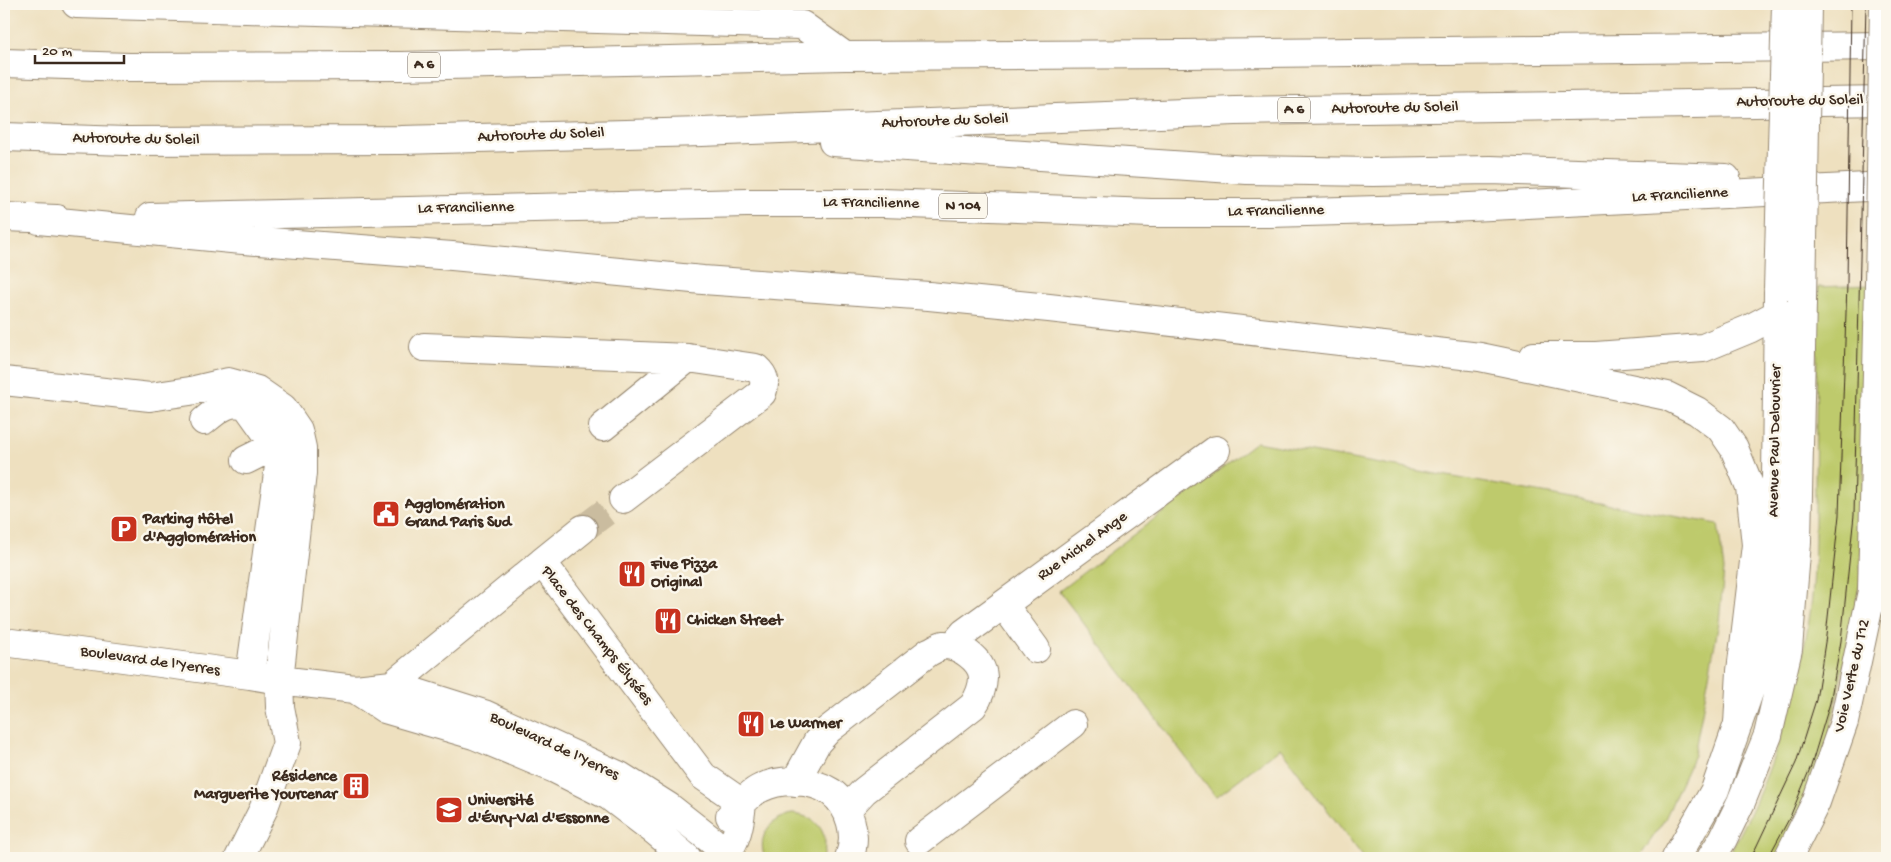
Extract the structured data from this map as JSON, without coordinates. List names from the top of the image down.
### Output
{
  "streets": {
    "main road": [
      "A 6",
      "Autoroute du Soleil",
      "La Francilienne",
      "N 104",
      "Avenue Paul Delouvrier",
      "Rue Michel Ange",
      "Place des Champs Élysées",
      "Boulevard de l'Yerres",
      "Voie Verte du T12"
    ]
  },
  "crossings": [
    ["Place des Champs Élysées", "Boulevard de l'Yerres"]
  ],
  "places": {
    "public building": ["Agglomération Grand Paris Sud"],
    "parking": ["Parking Hôtel d'Agglomération"],
    "restaurant": ["Five Pizza Original", "Chicken Street", "Le Warmer"],
    "building": ["Résidence Marguerite Yourcenar"],
    "school or university": ["Université d'Évry-Val d'Essonne"]
  },
  "scale_bar": "20 m"
}
